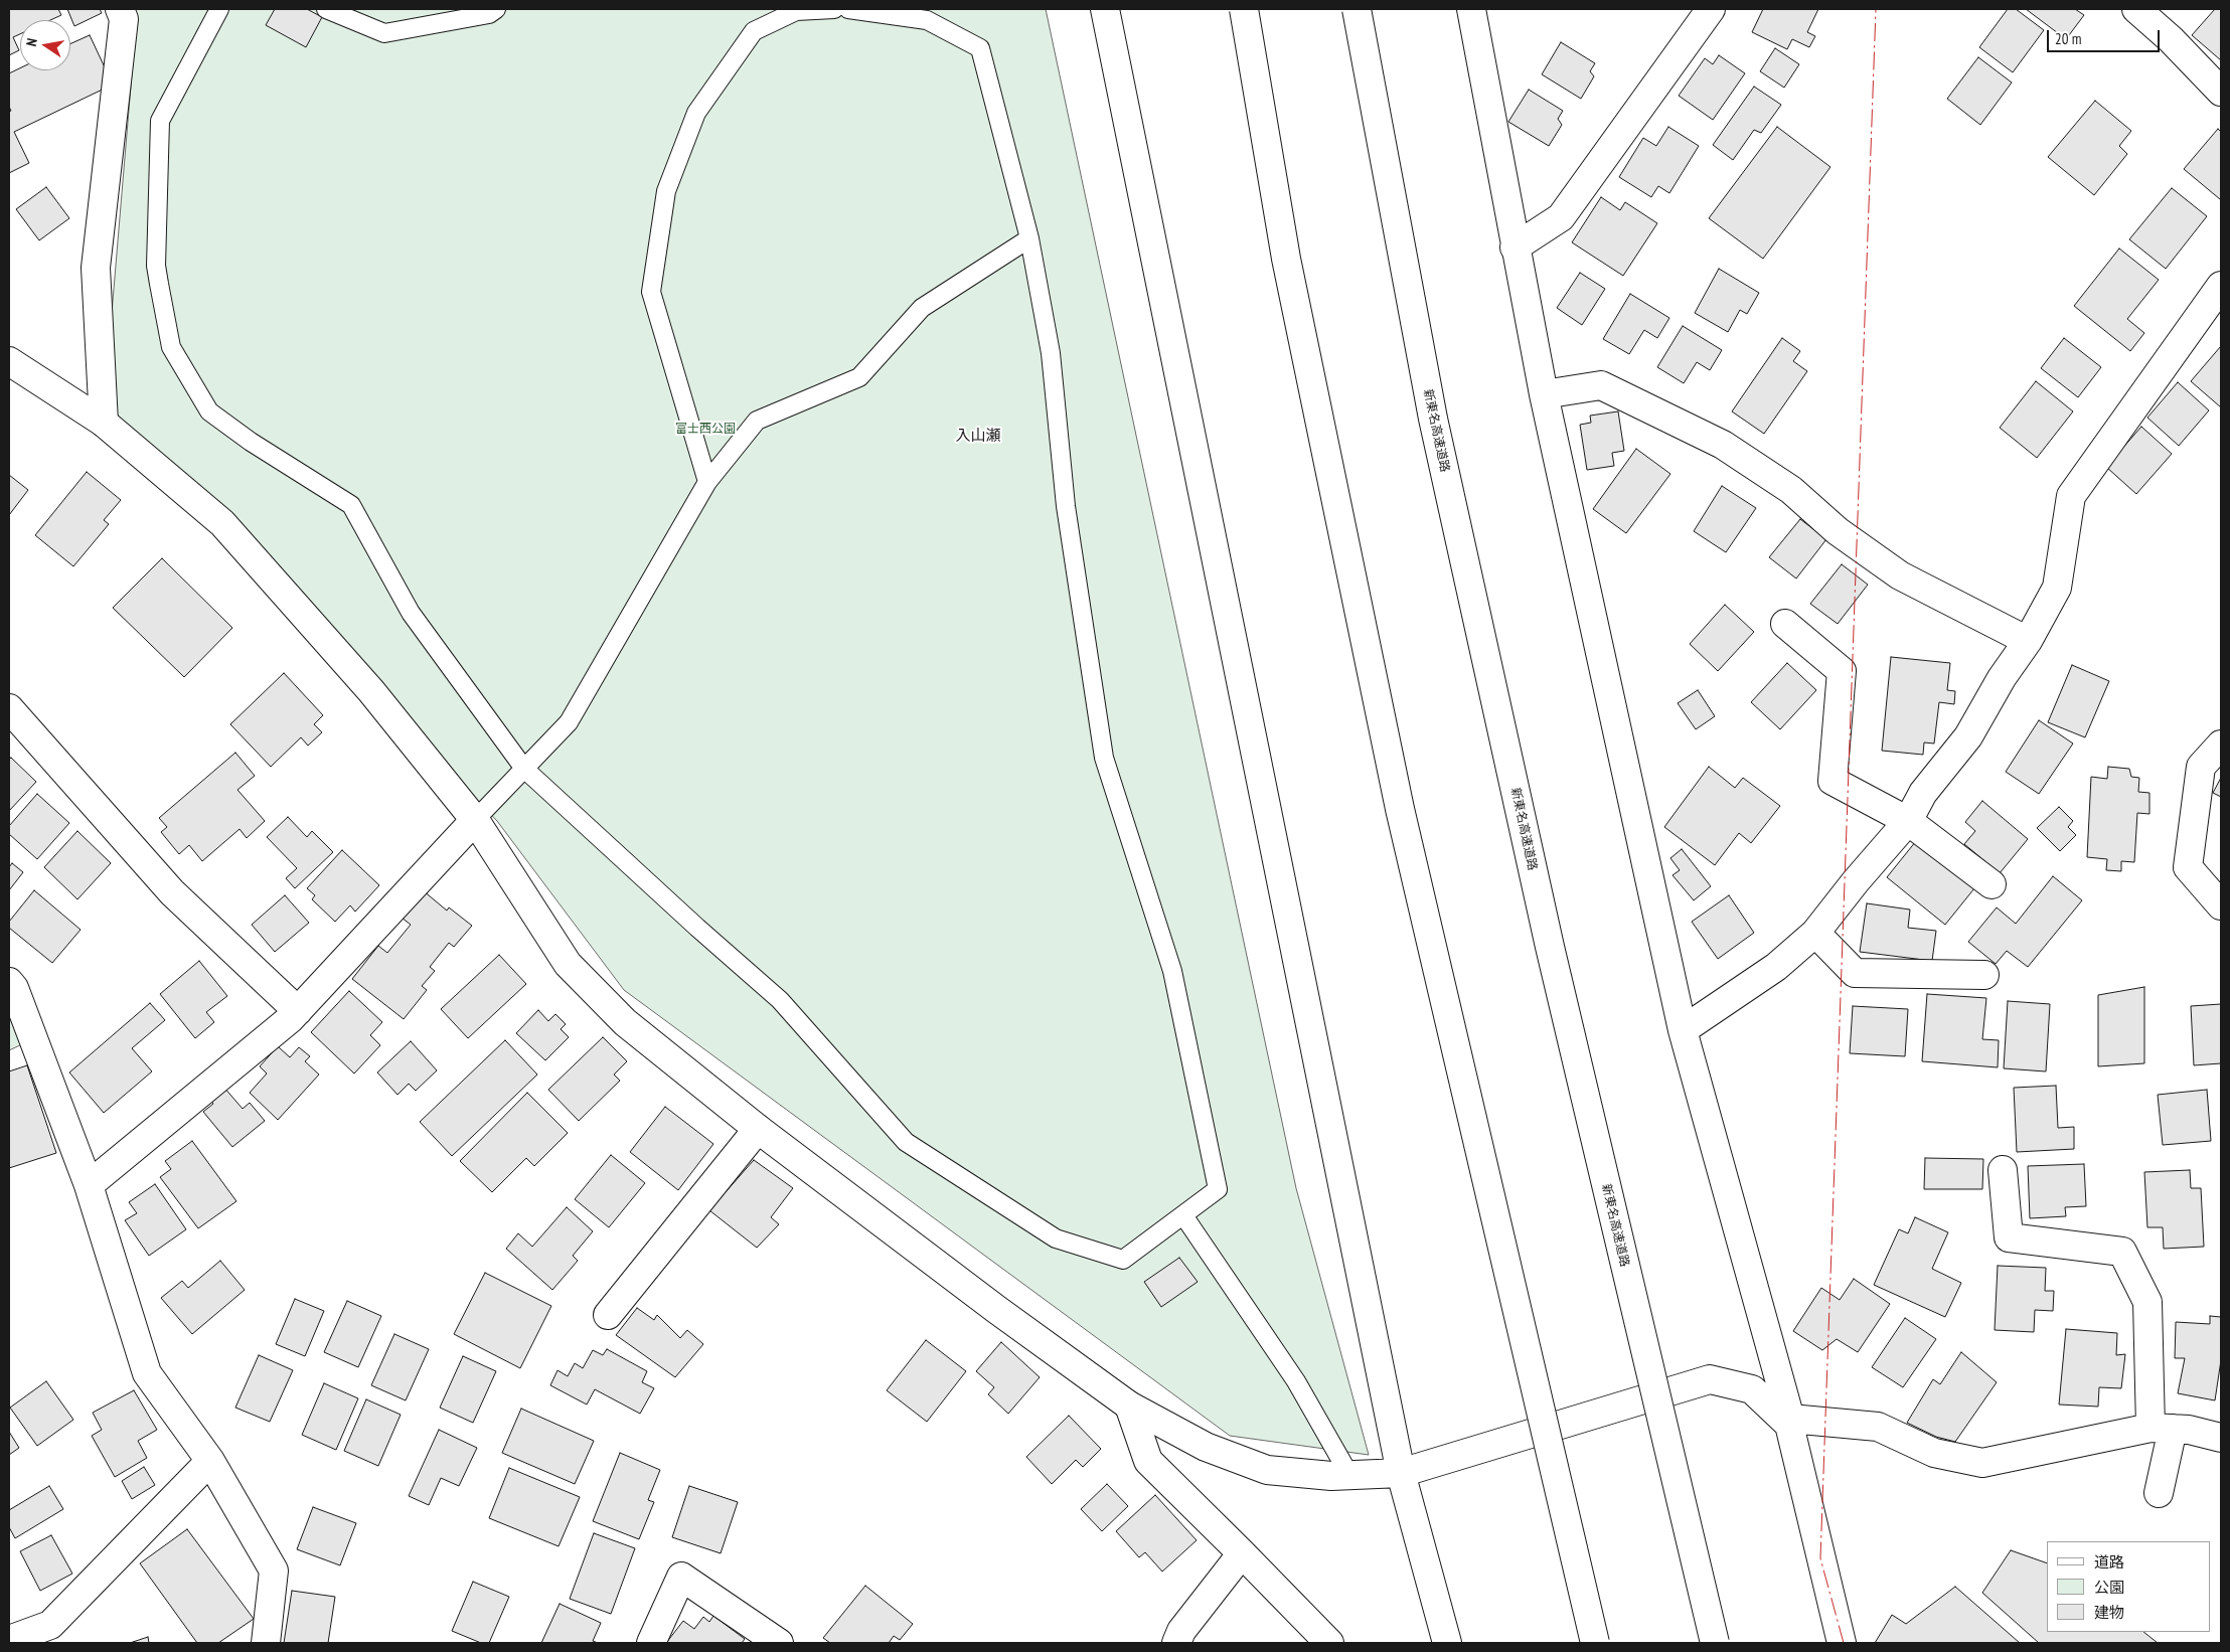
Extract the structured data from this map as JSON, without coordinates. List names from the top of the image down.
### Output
{
  "streets": {
    "main road": ["新東名高速道路"]
  },
  "districts": ["入山瀬"],
  "parks": ["富士西公園"],
  "legend": ["道路", "公園", "建物"],
  "scale_bar": "20 m",
  "north": "left"
}
